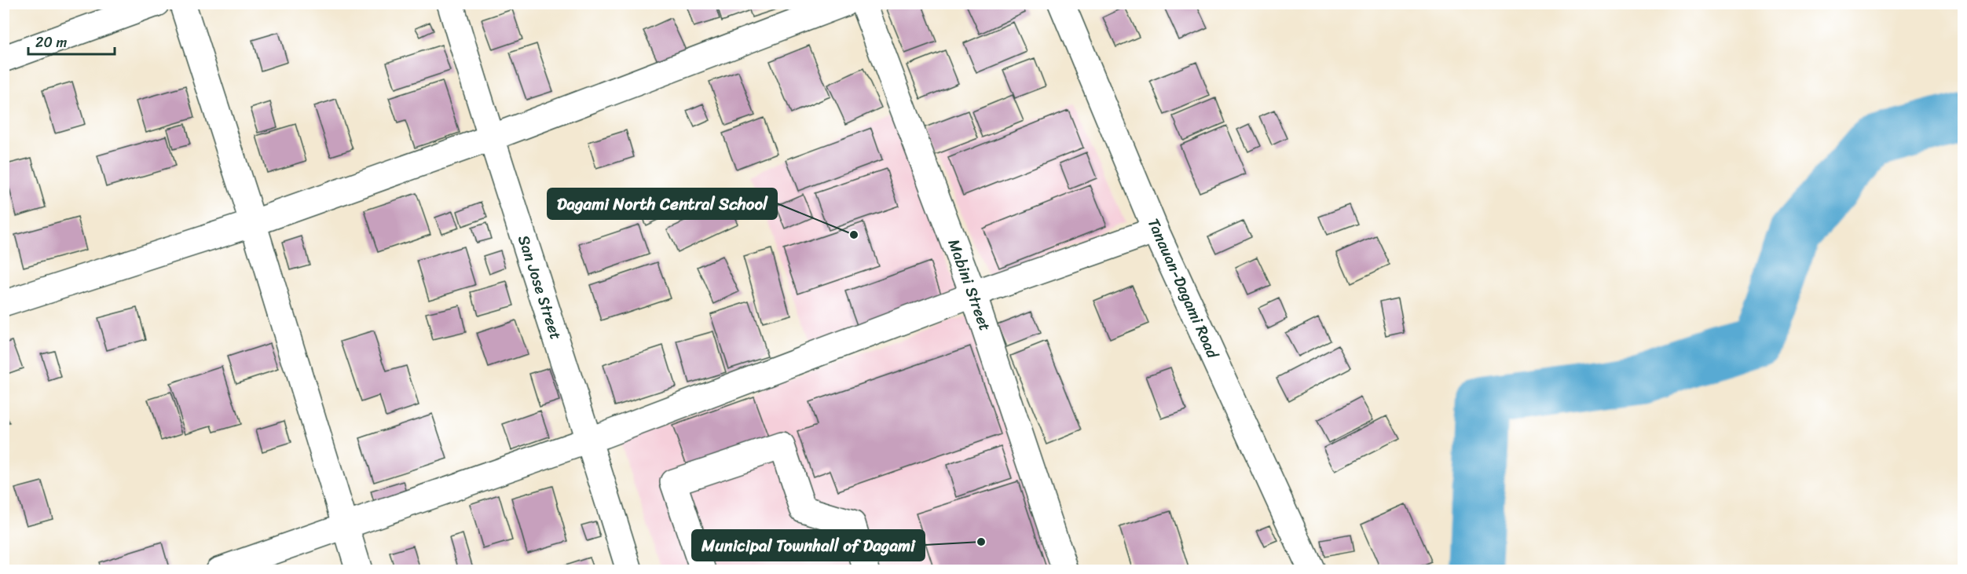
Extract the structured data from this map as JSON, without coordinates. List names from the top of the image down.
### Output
{
  "streets": {
    "street": ["Mabini Street", "San Jose Street", "Tanauan-Dagami Road"]
  },
  "places": ["Dagami North Central School", "Municipal Townhall of Dagami"],
  "scale_bar": "20 m"
}
